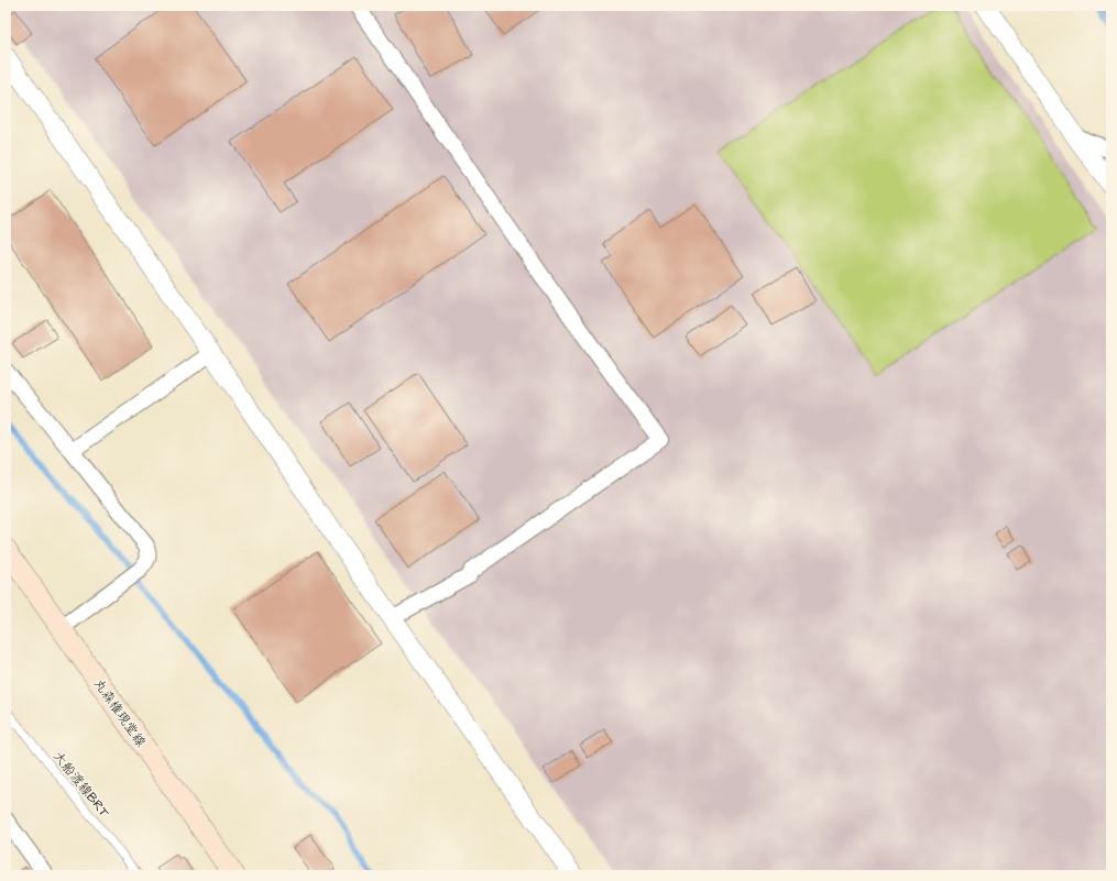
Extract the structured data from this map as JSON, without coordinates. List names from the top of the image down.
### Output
{
  "streets": {
    "main road": ["丸森権現堂線"],
    "lane": ["大船渡線BRT"]
  }
}
